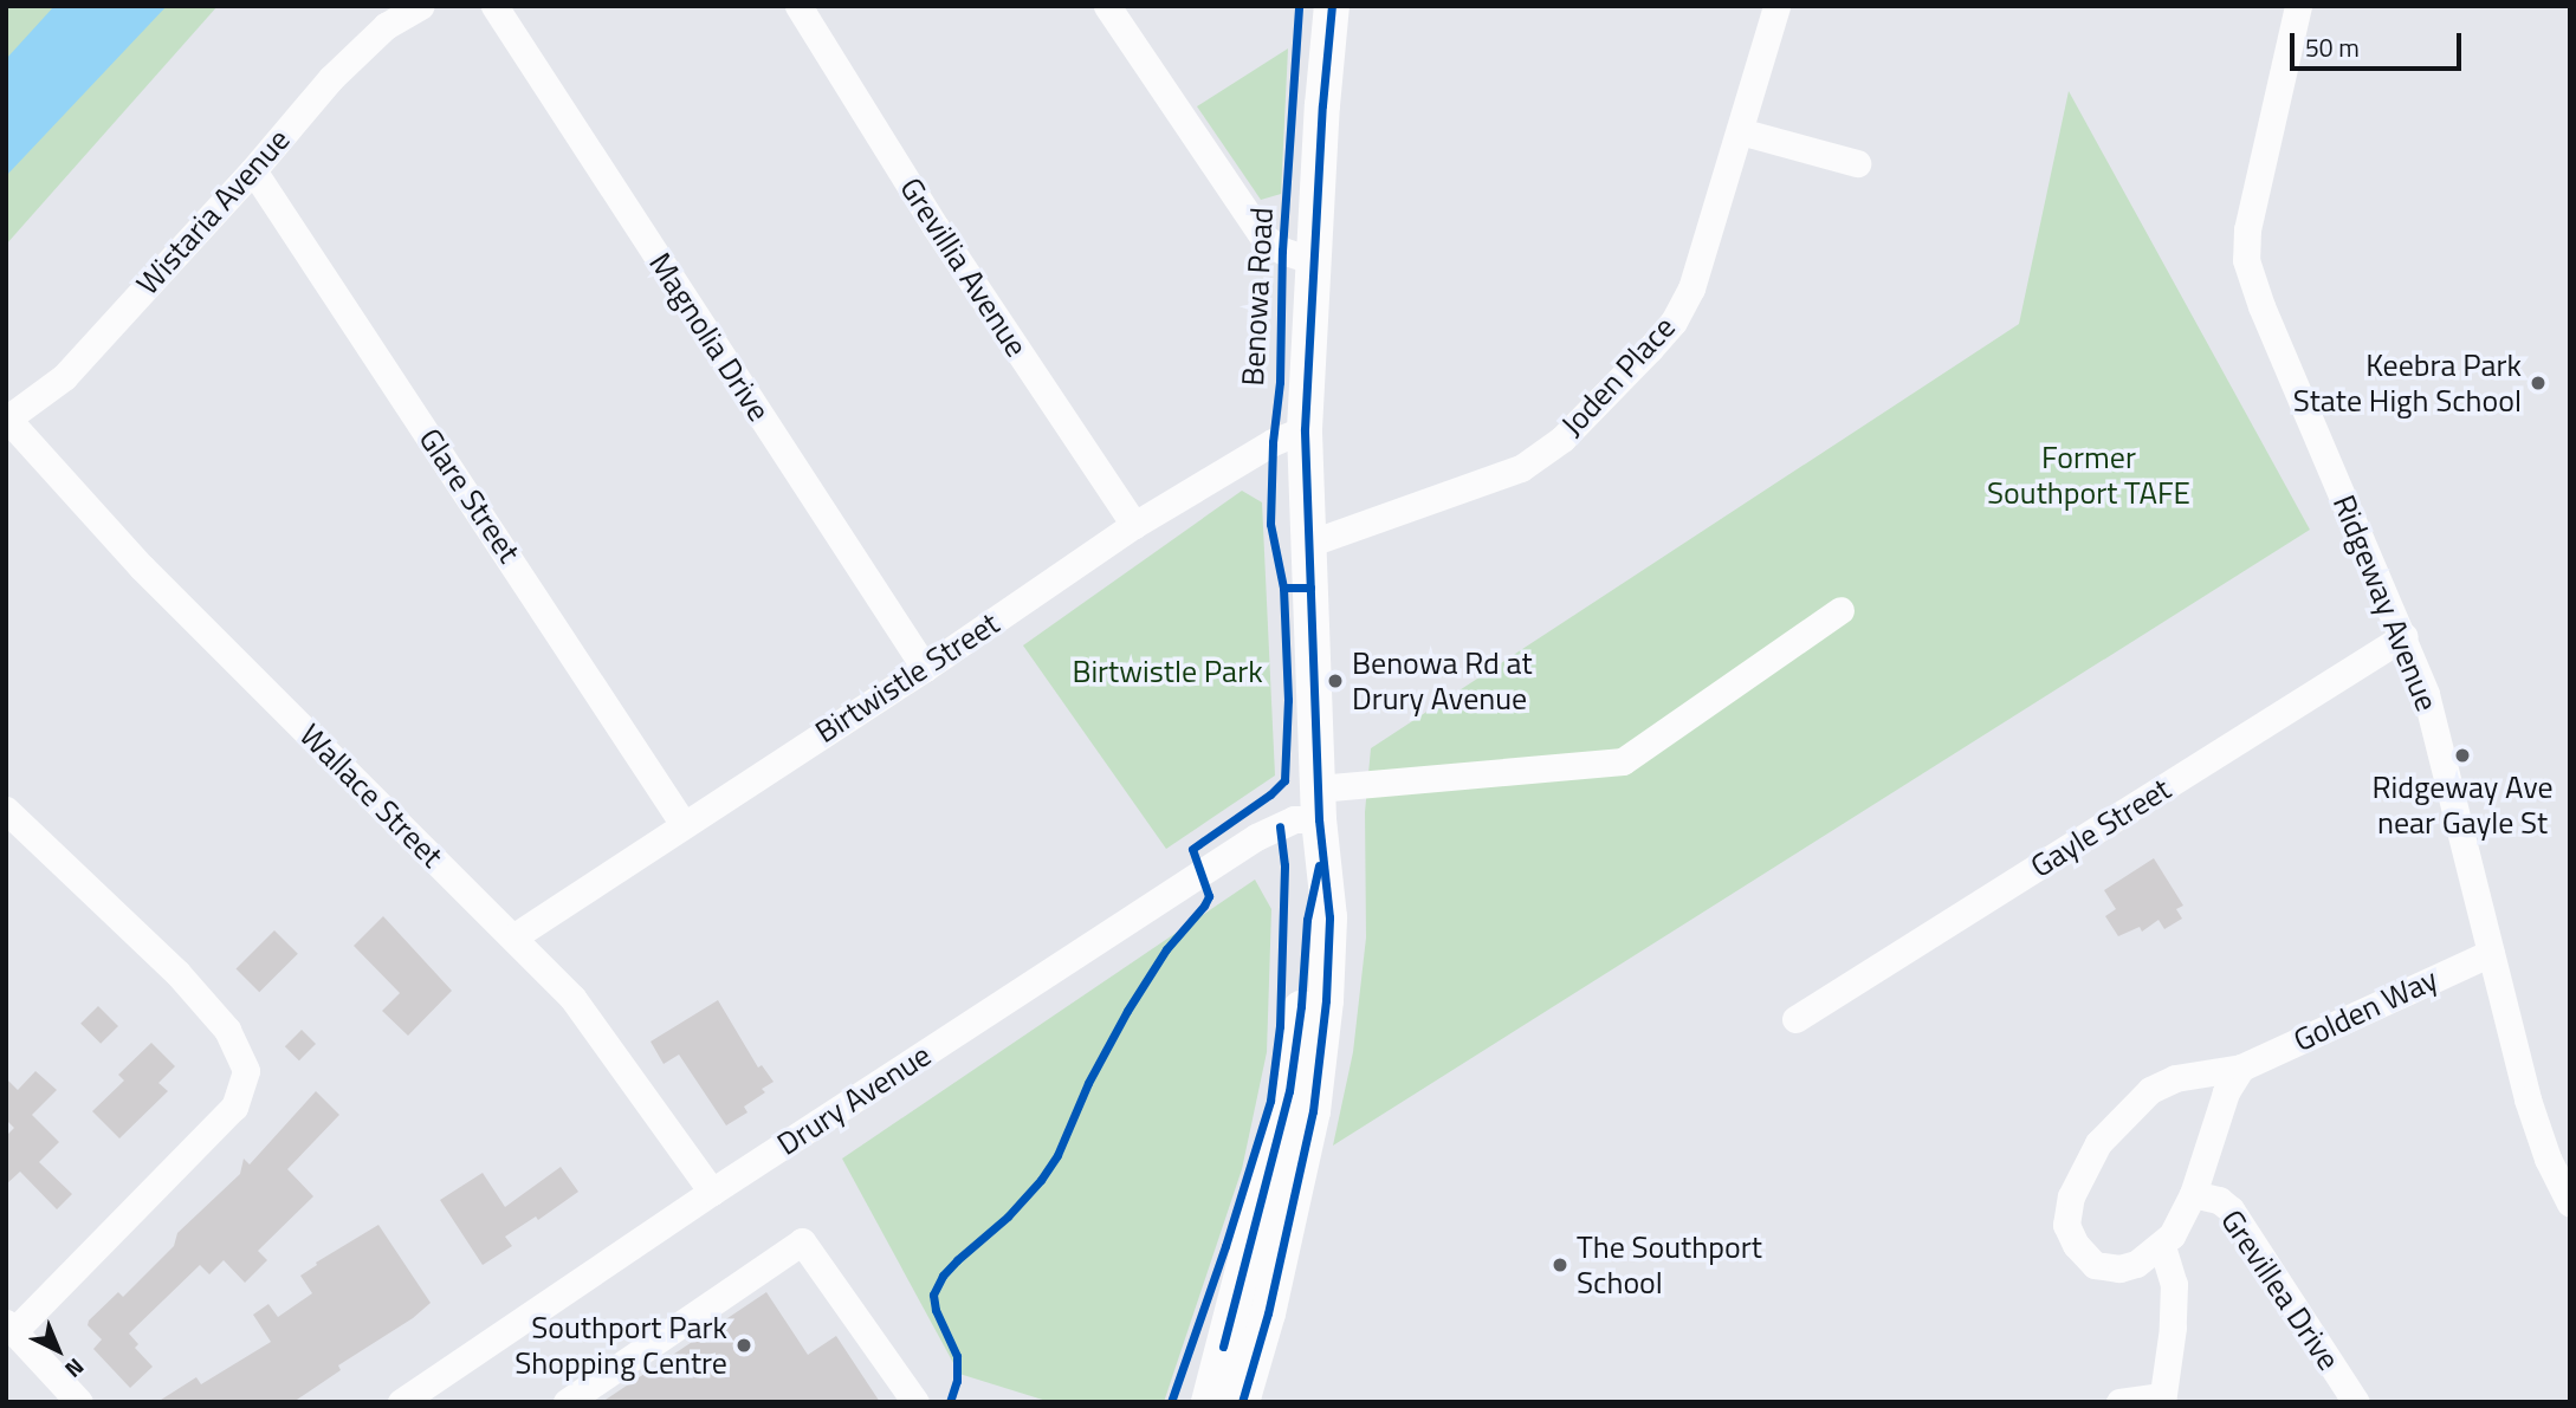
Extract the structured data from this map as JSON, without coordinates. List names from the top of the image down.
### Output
{
  "streets": {
    "main road": ["Benowa Road"],
    "street": [
      "Wistaria Avenue",
      "Grevillia Avenue",
      "Magnolia Drive",
      "Joden Place",
      "Glare Street",
      "Ridgeway Avenue",
      "Birtwistle Street",
      "Wallace Street",
      "Gayle Street",
      "Golden Way",
      "Drury Avenue",
      "Grevillea Drive"
    ]
  },
  "crossings": [
    ["Wistaria Avenue", "Glare Street"],
    ["Wistaria Avenue", "Wallace Street"],
    ["Grevillia Avenue", "Birtwistle Street"],
    ["Benowa Road", "Joden Place"],
    ["Benowa Road", "Birtwistle Street"],
    ["Benowa Road", "Drury Avenue"],
    ["Magnolia Drive", "Birtwistle Street"],
    ["Glare Street", "Birtwistle Street"],
    ["Ridgeway Avenue", "Gayle Street"],
    ["Ridgeway Avenue", "Golden Way"],
    ["Birtwistle Street", "Wallace Street"],
    ["Wallace Street", "Drury Avenue"],
    ["Golden Way", "Grevillea Drive"]
  ],
  "parks": ["Former Southport TAFE", "Birtwistle Park"],
  "places": [
    "Keebra Park State High School",
    "Benowa Rd at Drury Avenue",
    "Ridgeway Ave near Gayle St",
    "The Southport School",
    "Southport Park Shopping Centre"
  ],
  "scale_bar": "50 m",
  "north": "bottom right"
}
